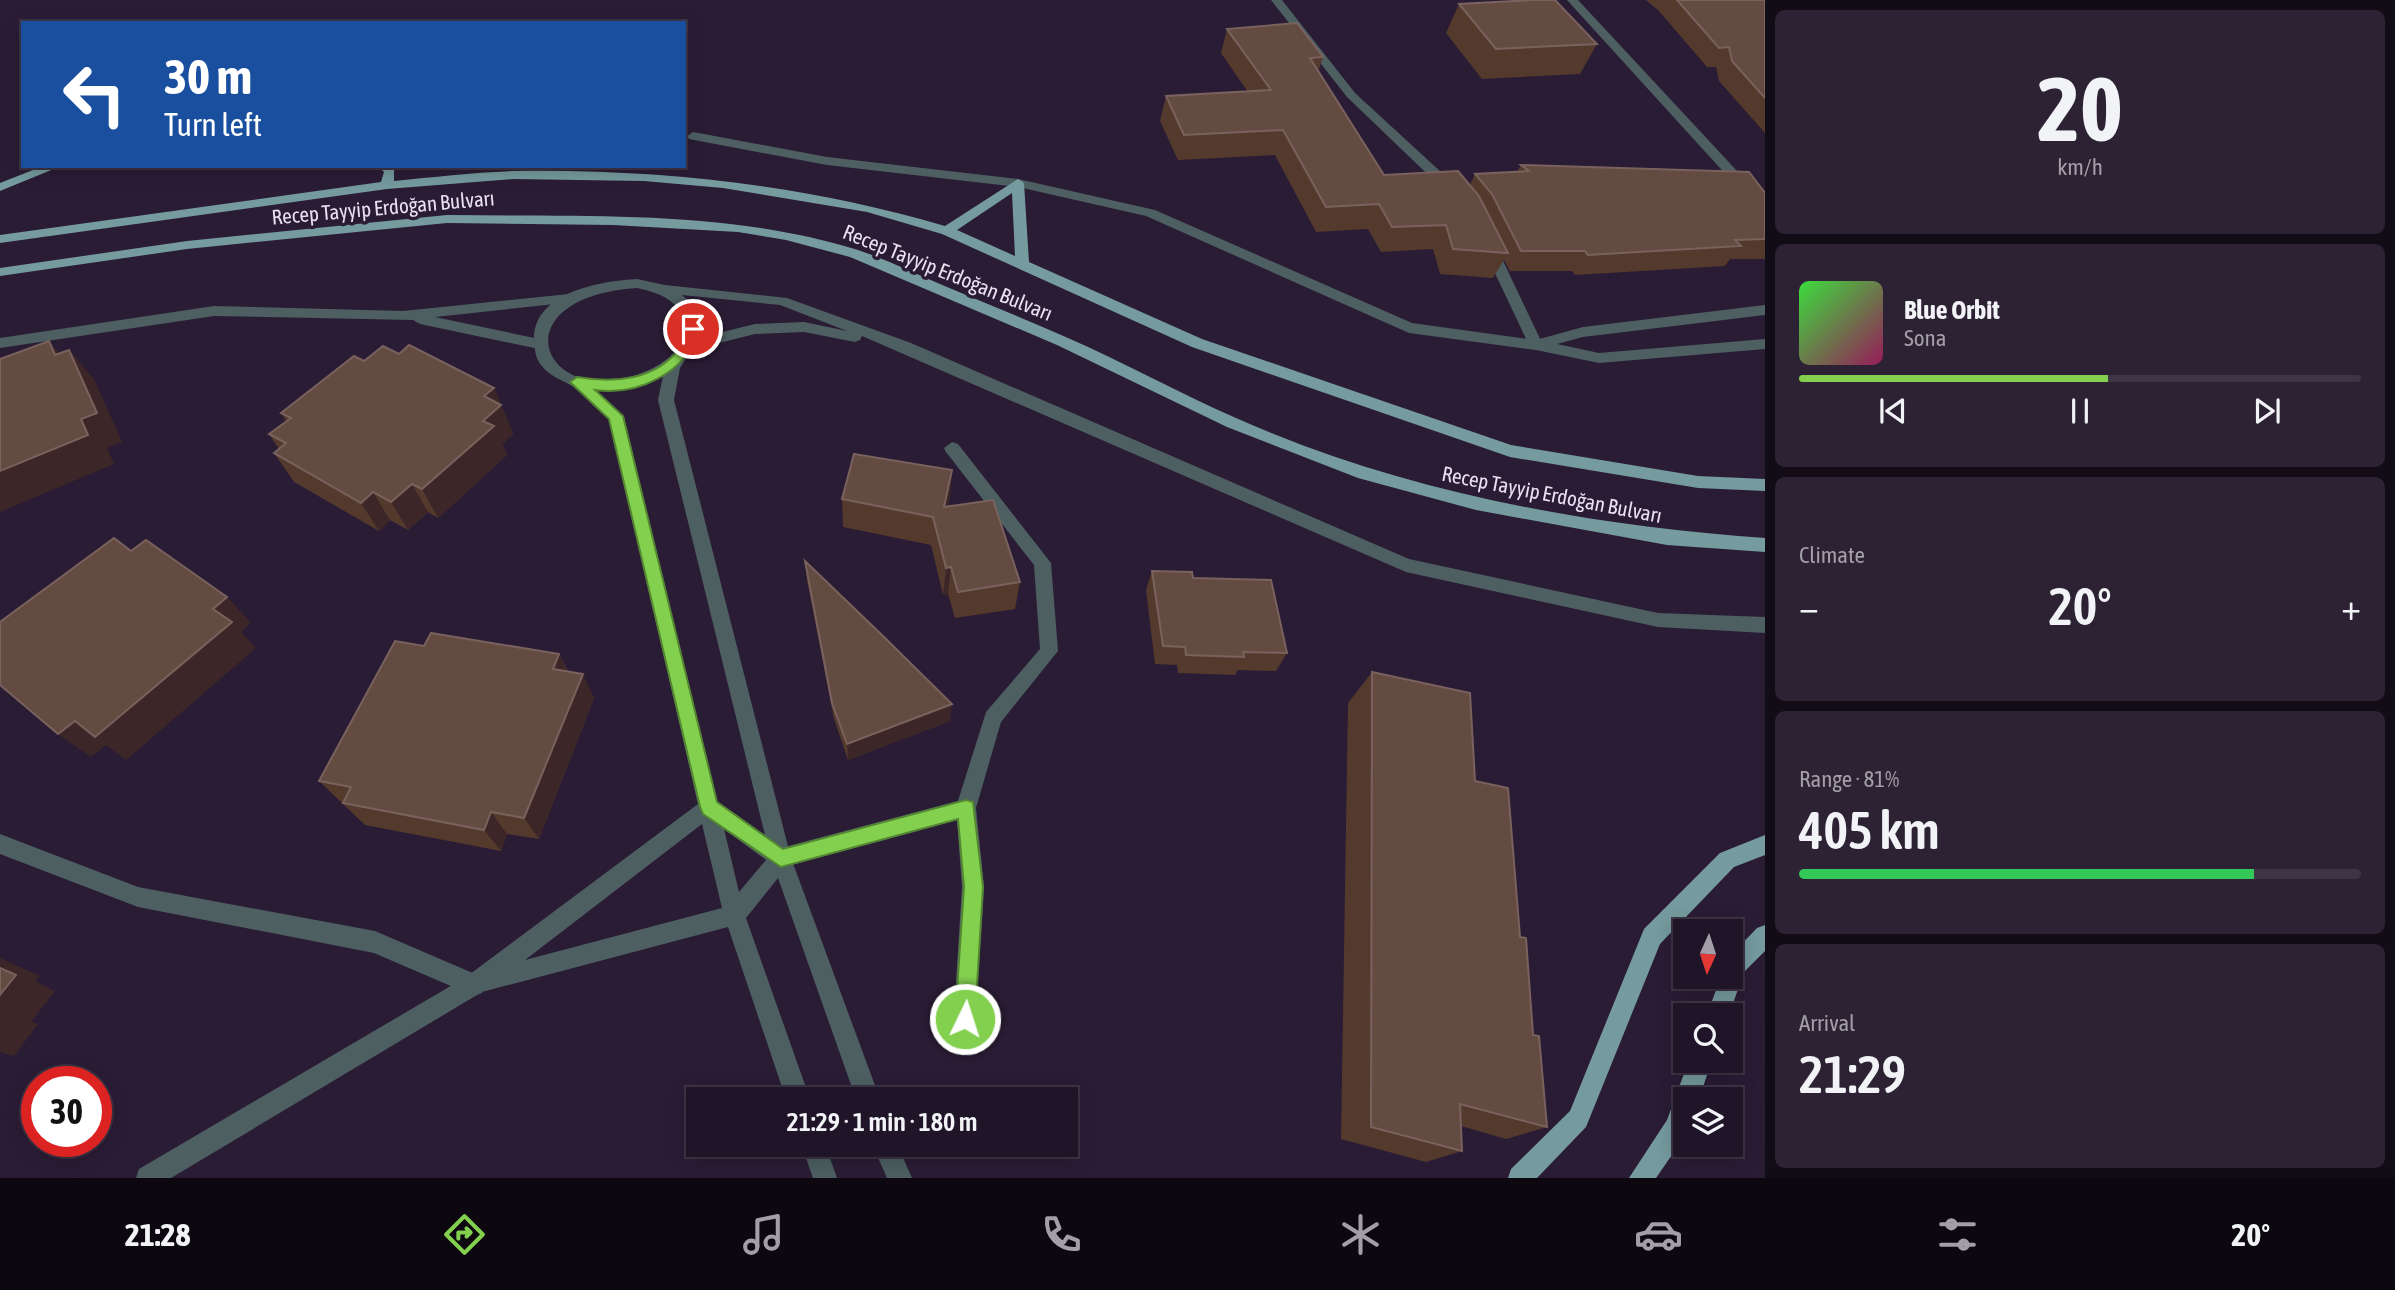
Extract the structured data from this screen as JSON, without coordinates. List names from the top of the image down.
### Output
{
  "streets": {
    "main road": ["Recep Tayyip Erdoğan Bulvarı"]
  },
  "north": "bottom",
  "page": {
    "tile": [
      ["20", "km/h"],
      "Climate",
      ["Range · 81%", "405 km"],
      ["Arrival", "21:29"]
    ],
    "turn": ["30 m", "Turn left"],
    "song": ["Blue Orbit", "Sona"],
    "heat": ["−", "20°", "+"],
    "limit": "30",
    "trip": "21:29 · 1 min · 180 m",
    "tabs": ["21:28", "20°"]
  }
}
